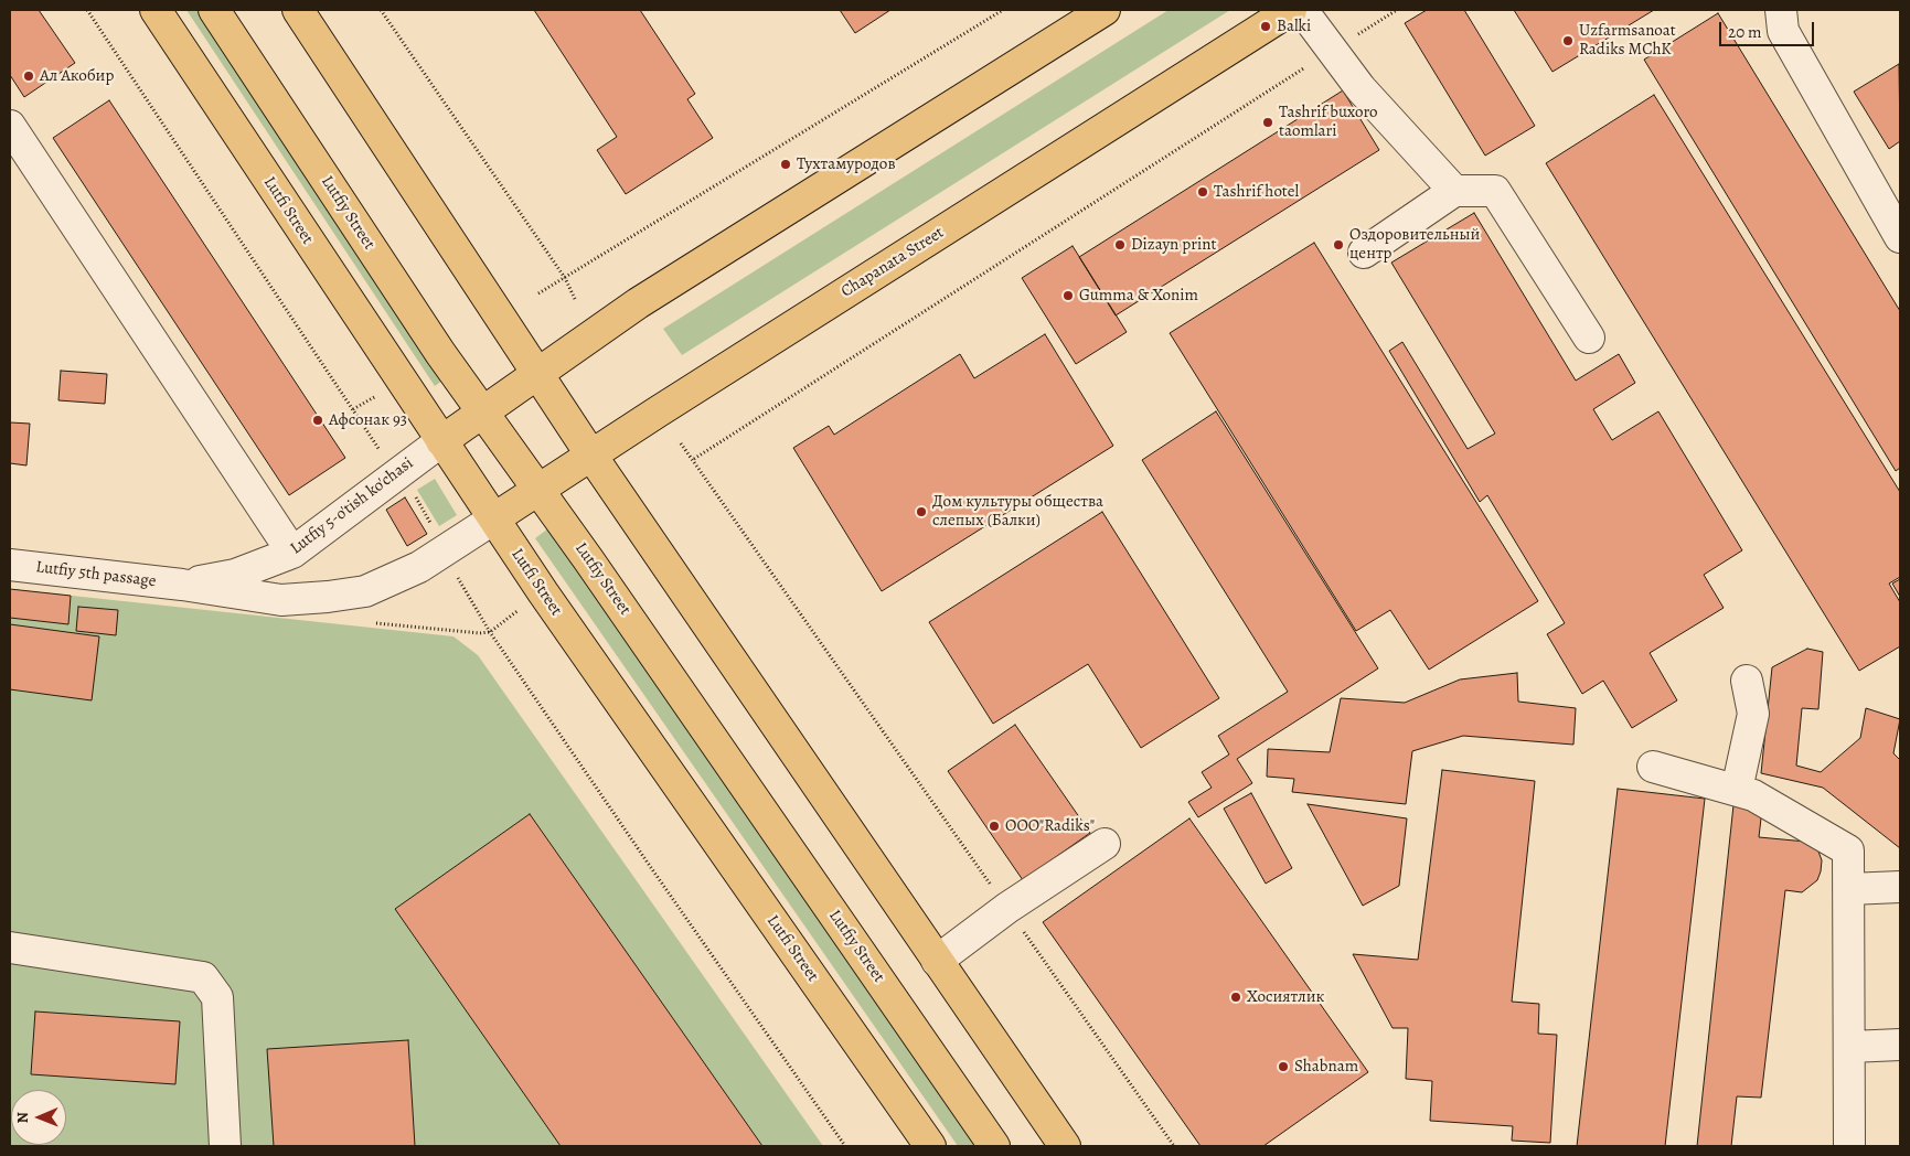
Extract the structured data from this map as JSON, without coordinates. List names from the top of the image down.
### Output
{
  "streets": {
    "main road": [
      "Lutfi Street",
      "Lutfiy Street",
      "Chapanata Street",
      "Lutfiy 5-o'tish ko'chasi"
    ],
    "street": ["Lutfiy 5th passage"]
  },
  "crossings": [
    ["Lutfi Street", "Chapanata Street"],
    ["Lutfi Street", "Lutfiy 5-o'tish ko'chasi"],
    ["Lutfiy Street", "Chapanata Street"],
    ["Lutfiy Street", "Lutfiy 5-o'tish ko'chasi"],
    ["Lutfiy 5-o'tish ko'chasi", "Lutfiy 5th passage"]
  ],
  "places": [
    "Balki",
    "Uzfarmsanoat Radiks MChK",
    "Ал Акобир",
    "Tashrif buxoro taomlari",
    "Тухтамуродов",
    "Tashrif hotel",
    "Dizayn print",
    "Оздоровительный центр",
    "Gumma & Xonim",
    "Афсонак 93",
    "Дом культуры общества слепых (Балки)",
    "OOO\"Radiks\"",
    "Хосиятлик",
    "Shabnam"
  ],
  "scale_bar": "20 m",
  "north": "left"
}
